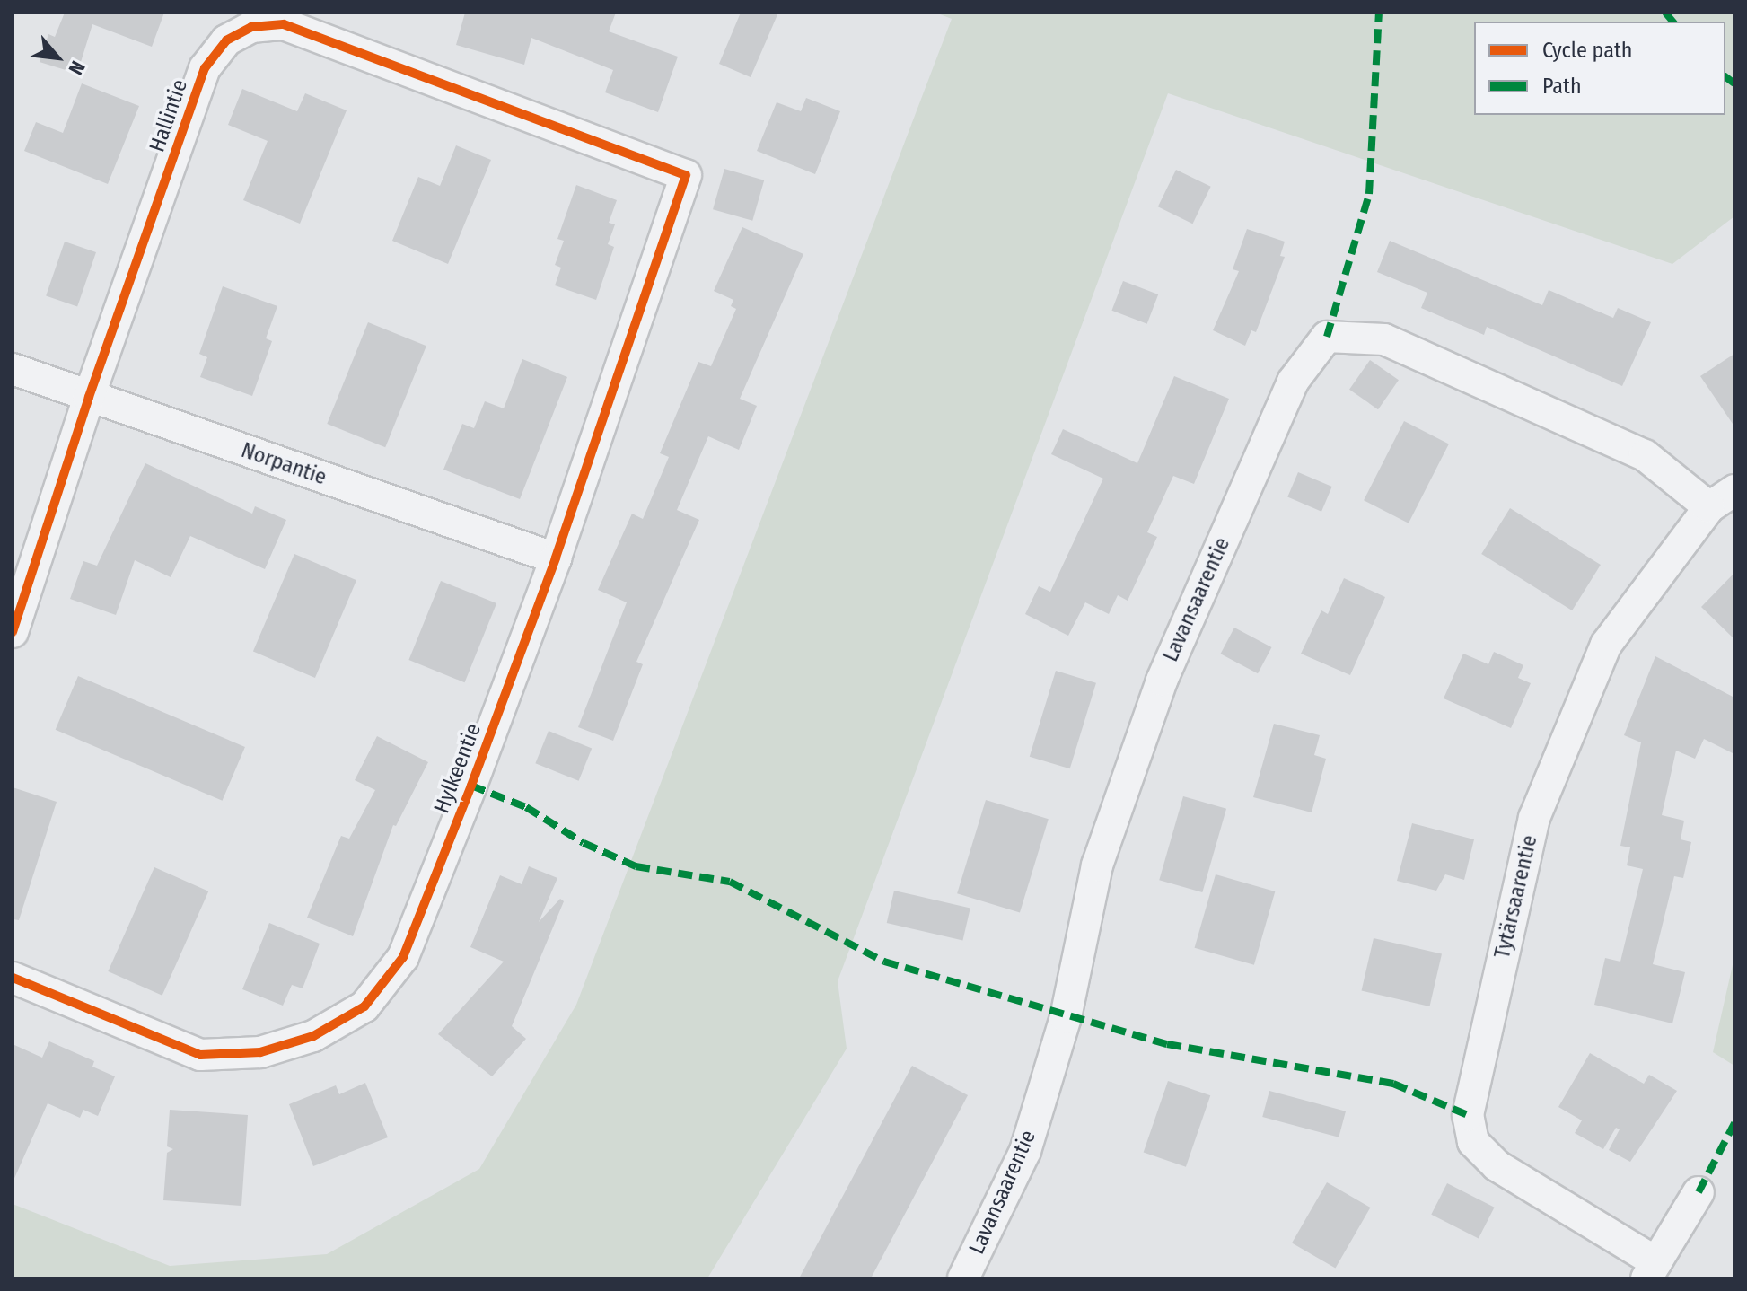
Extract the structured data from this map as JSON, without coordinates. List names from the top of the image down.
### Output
{
  "streets": {
    "street": [
      "Hallintie",
      "Norpantie",
      "Lavansaarentie",
      "Hylkeentie",
      "Tytärsaarentie"
    ]
  },
  "crossings": [
    ["Hallintie", "Norpantie"],
    ["Hallintie", "Hylkeentie"],
    ["Norpantie", "Hylkeentie"],
    ["Lavansaarentie", "Tytärsaarentie"]
  ],
  "legend": ["Cycle path", "Path"],
  "north": "bottom right"
}
